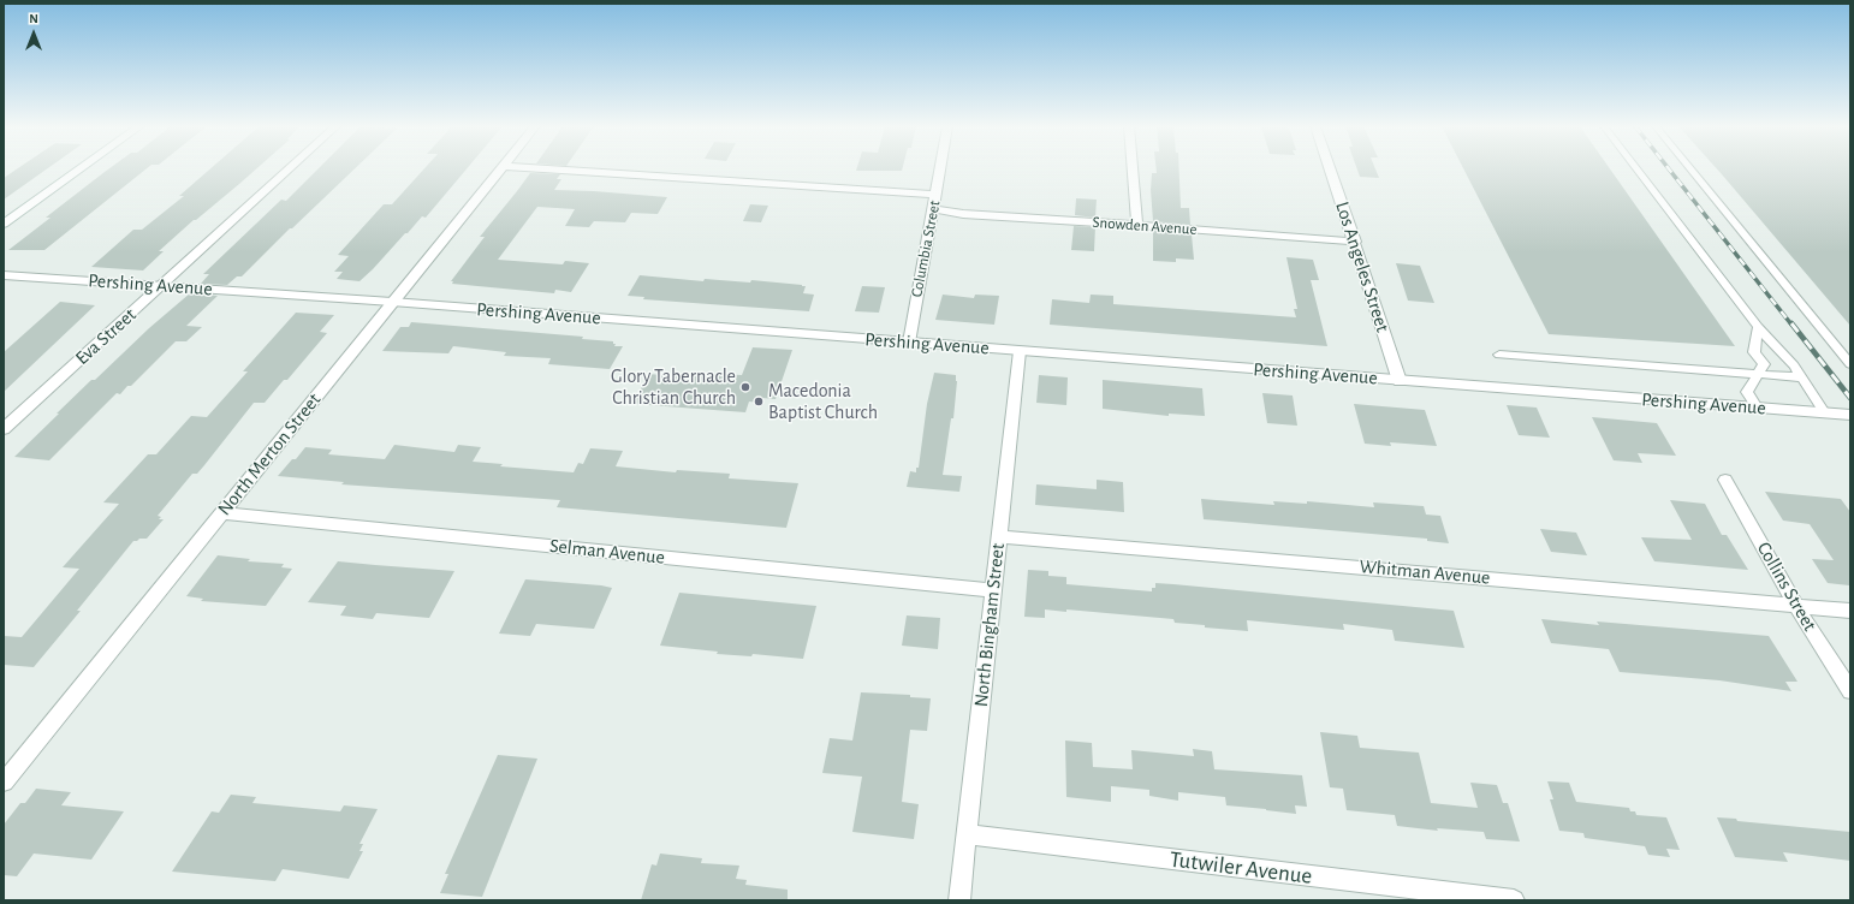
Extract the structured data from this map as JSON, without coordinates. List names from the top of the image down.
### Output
{
  "streets": {
    "street": [
      "Snowden Avenue",
      "Columbia Street",
      "Los Angeles Street",
      "Pershing Avenue",
      "Eva Street",
      "North Merton Street",
      "Selman Avenue",
      "Whitman Avenue",
      "Collins Street",
      "North Bingham Street",
      "Tutwiler Avenue"
    ]
  },
  "crossings": [
    ["Snowden Avenue", "Columbia Street"],
    ["Snowden Avenue", "Los Angeles Street"],
    ["Columbia Street", "Pershing Avenue"],
    ["Los Angeles Street", "Pershing Avenue"],
    ["Pershing Avenue", "Eva Street"],
    ["Pershing Avenue", "North Merton Street"],
    ["Pershing Avenue", "North Bingham Street"],
    ["North Merton Street", "Selman Avenue"],
    ["Selman Avenue", "North Bingham Street"],
    ["Whitman Avenue", "Collins Street"],
    ["Whitman Avenue", "North Bingham Street"],
    ["North Bingham Street", "Tutwiler Avenue"]
  ],
  "places": ["Glory Tabernacle Christian Church", "Macedonia Baptist Church"],
  "north": "top"
}
